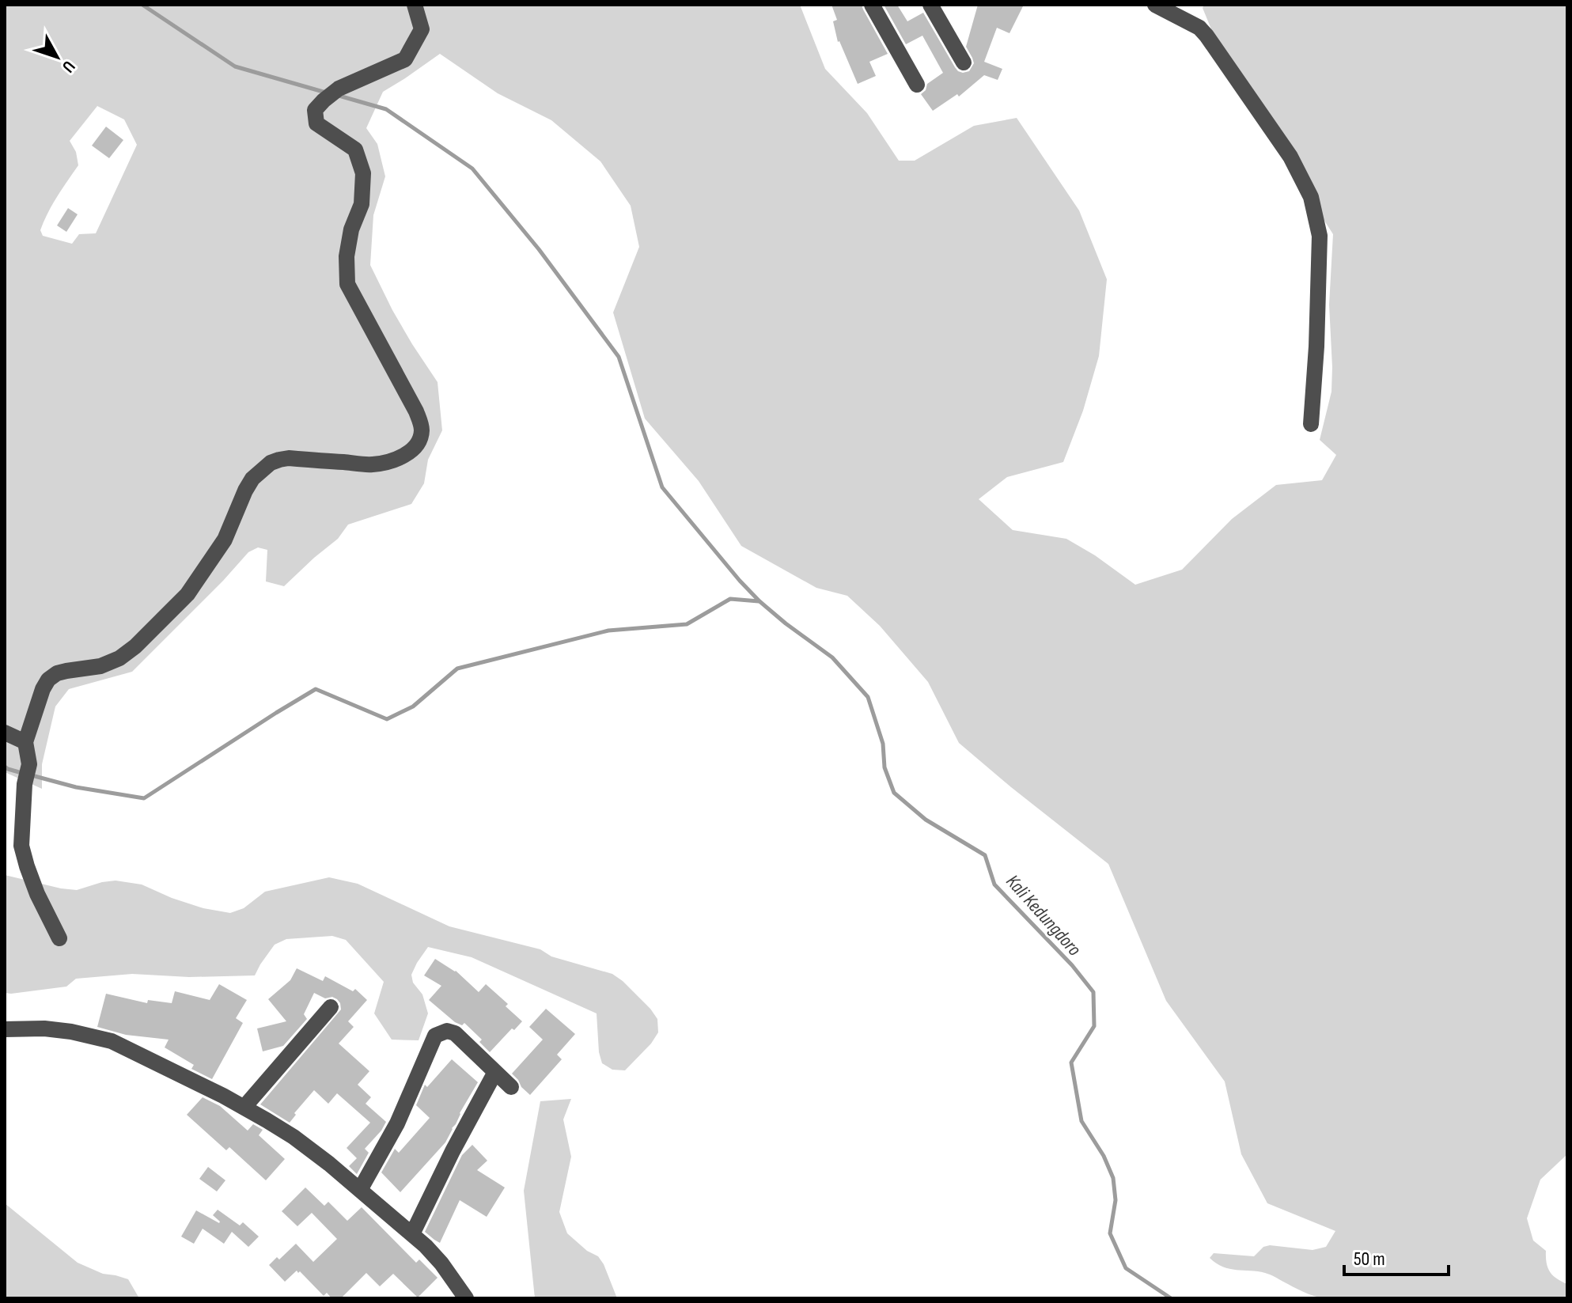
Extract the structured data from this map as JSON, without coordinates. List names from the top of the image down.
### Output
{
  "water": ["Kali Kedungdoro"],
  "scale_bar": "50 m",
  "north": "bottom right"
}
